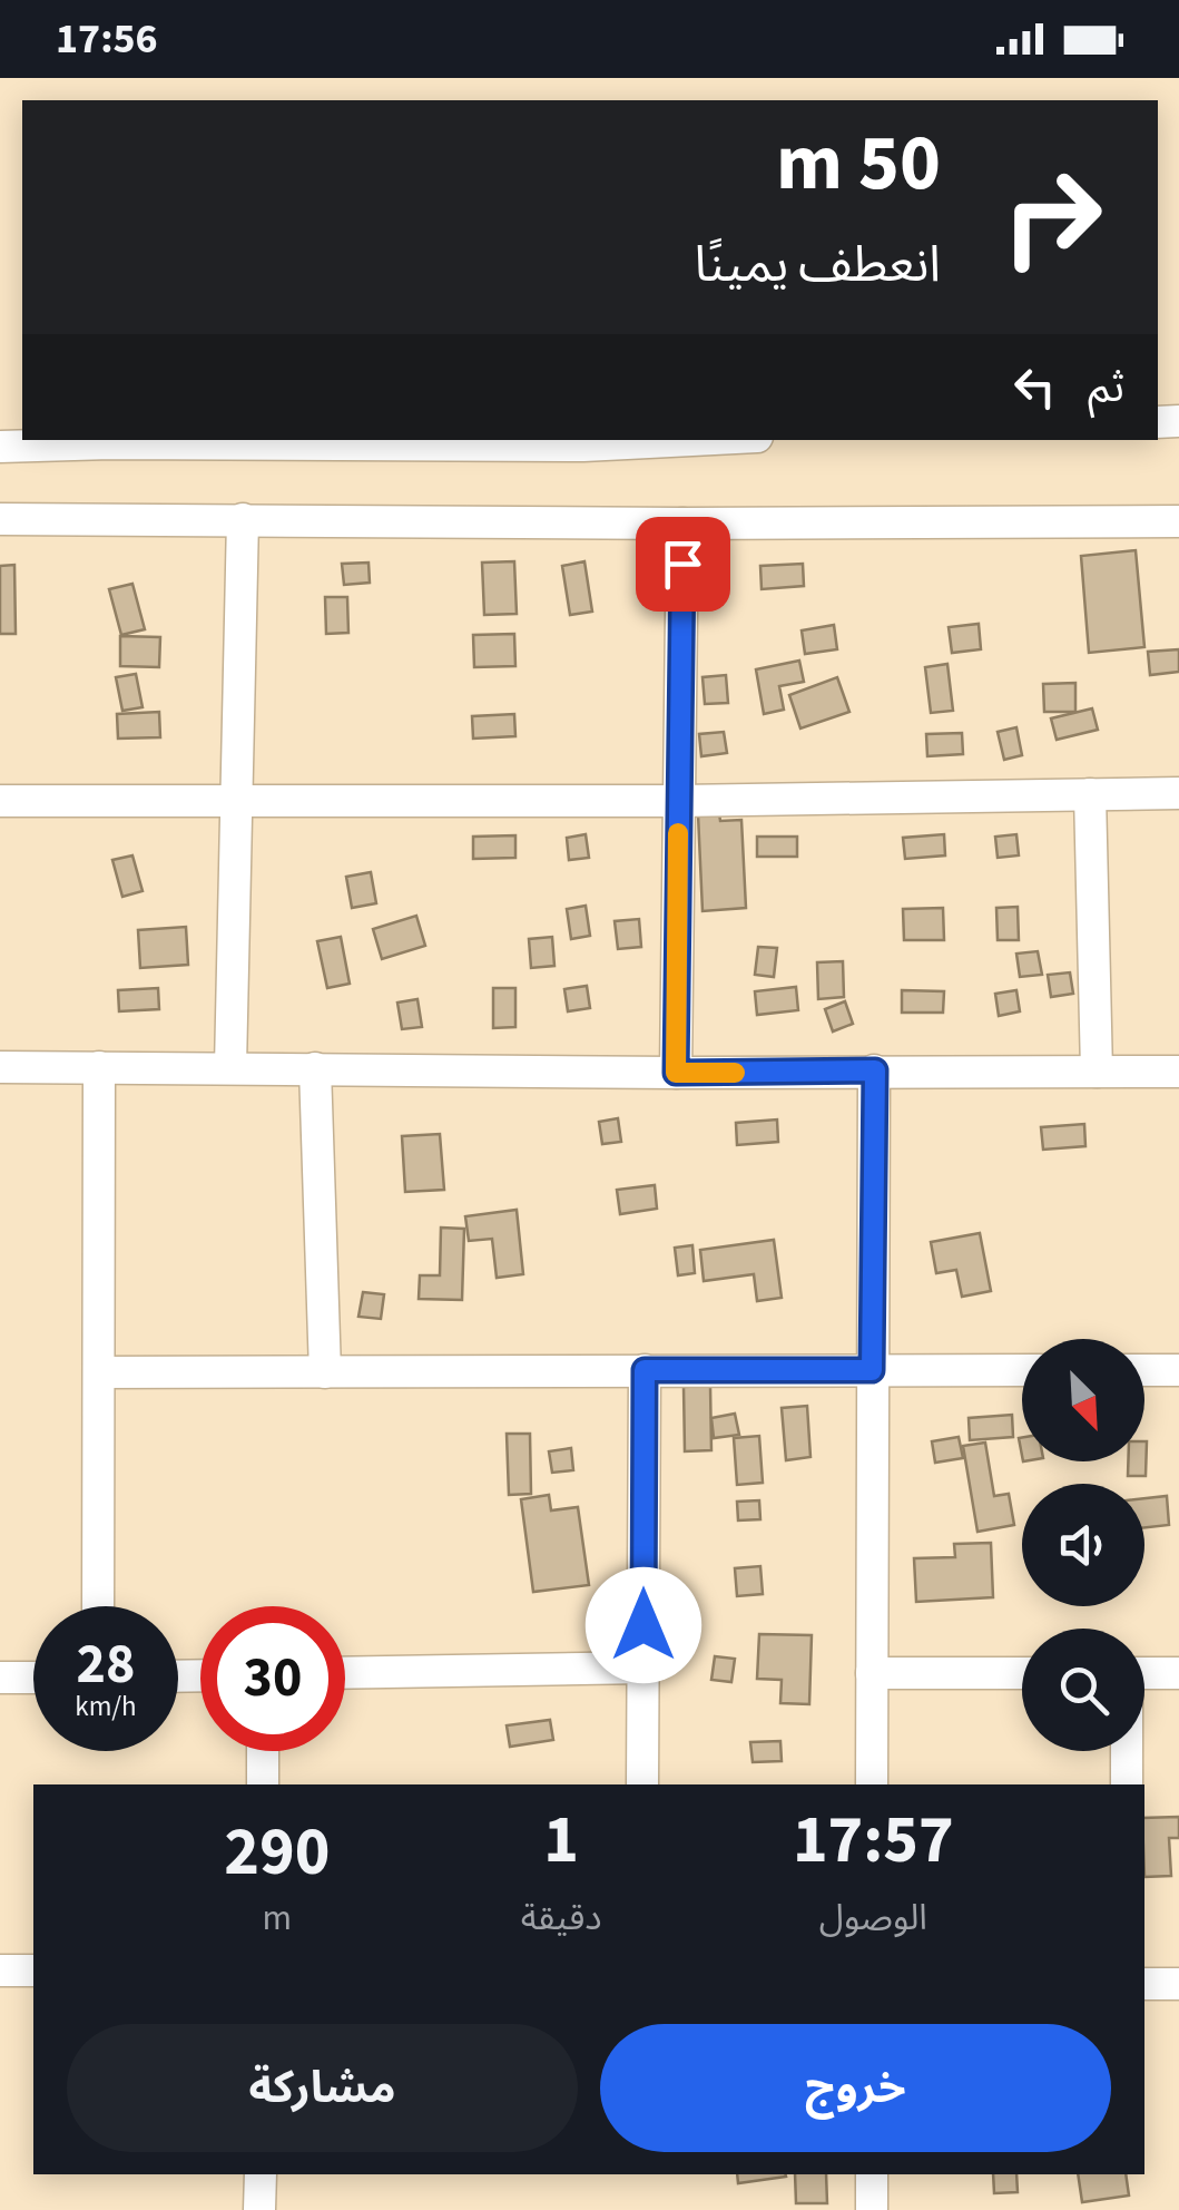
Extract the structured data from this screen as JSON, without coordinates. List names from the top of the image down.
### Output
{
  "north": "bottom right",
  "page": {
    "status": "17:56",
    "turn": ["50 m", "انعطف يمينًا"],
    "then": "ثم",
    "speed": "28 km/h",
    "limit": "30",
    "eta": [
      "17:57",
      "الوصول",
      "1",
      "دقيقة",
      "290",
      "m"
    ],
    "buttons": ["خروج", "مشاركة"]
  }
}
